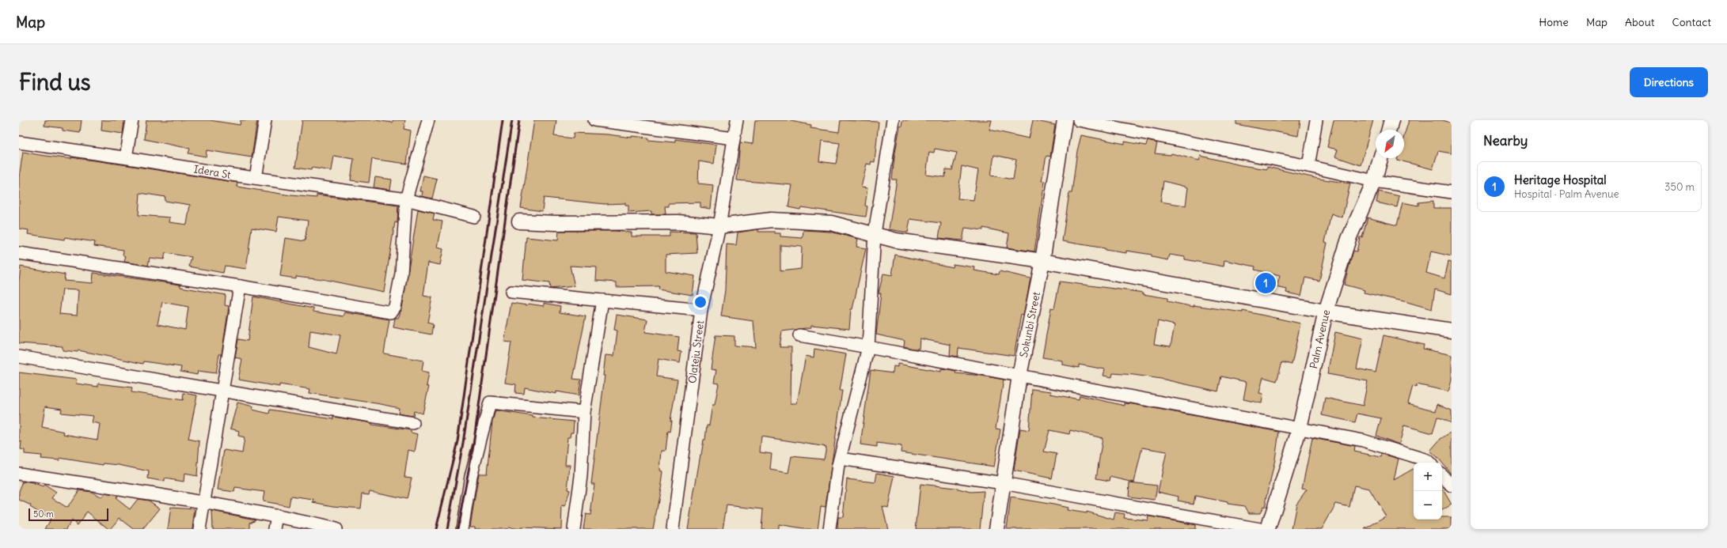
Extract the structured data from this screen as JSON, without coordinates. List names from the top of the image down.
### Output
{
  "streets": {
    "street": [
      "Idera St",
      "Sokunbi Street",
      "Palm Avenue",
      "Olateju Street"
    ]
  },
  "scale_bar": "50 m",
  "north": "bottom left",
  "page": {
    "header": "Map",
    "nav": [
      "Home",
      "Map",
      "About",
      "Contact"
    ],
    "buttons": "Directions",
    "title": "Find us",
    "heading": "Nearby",
    "list": [
      {
        "mark": "1",
        "name": "Heritage Hospital",
        "note": "Hospital · Palm Avenue",
        "value": "350 m"
      }
    ],
    "pins": "1",
    "map_buttons": ["+", "−"],
    "scale": "50 m"
  }
}
